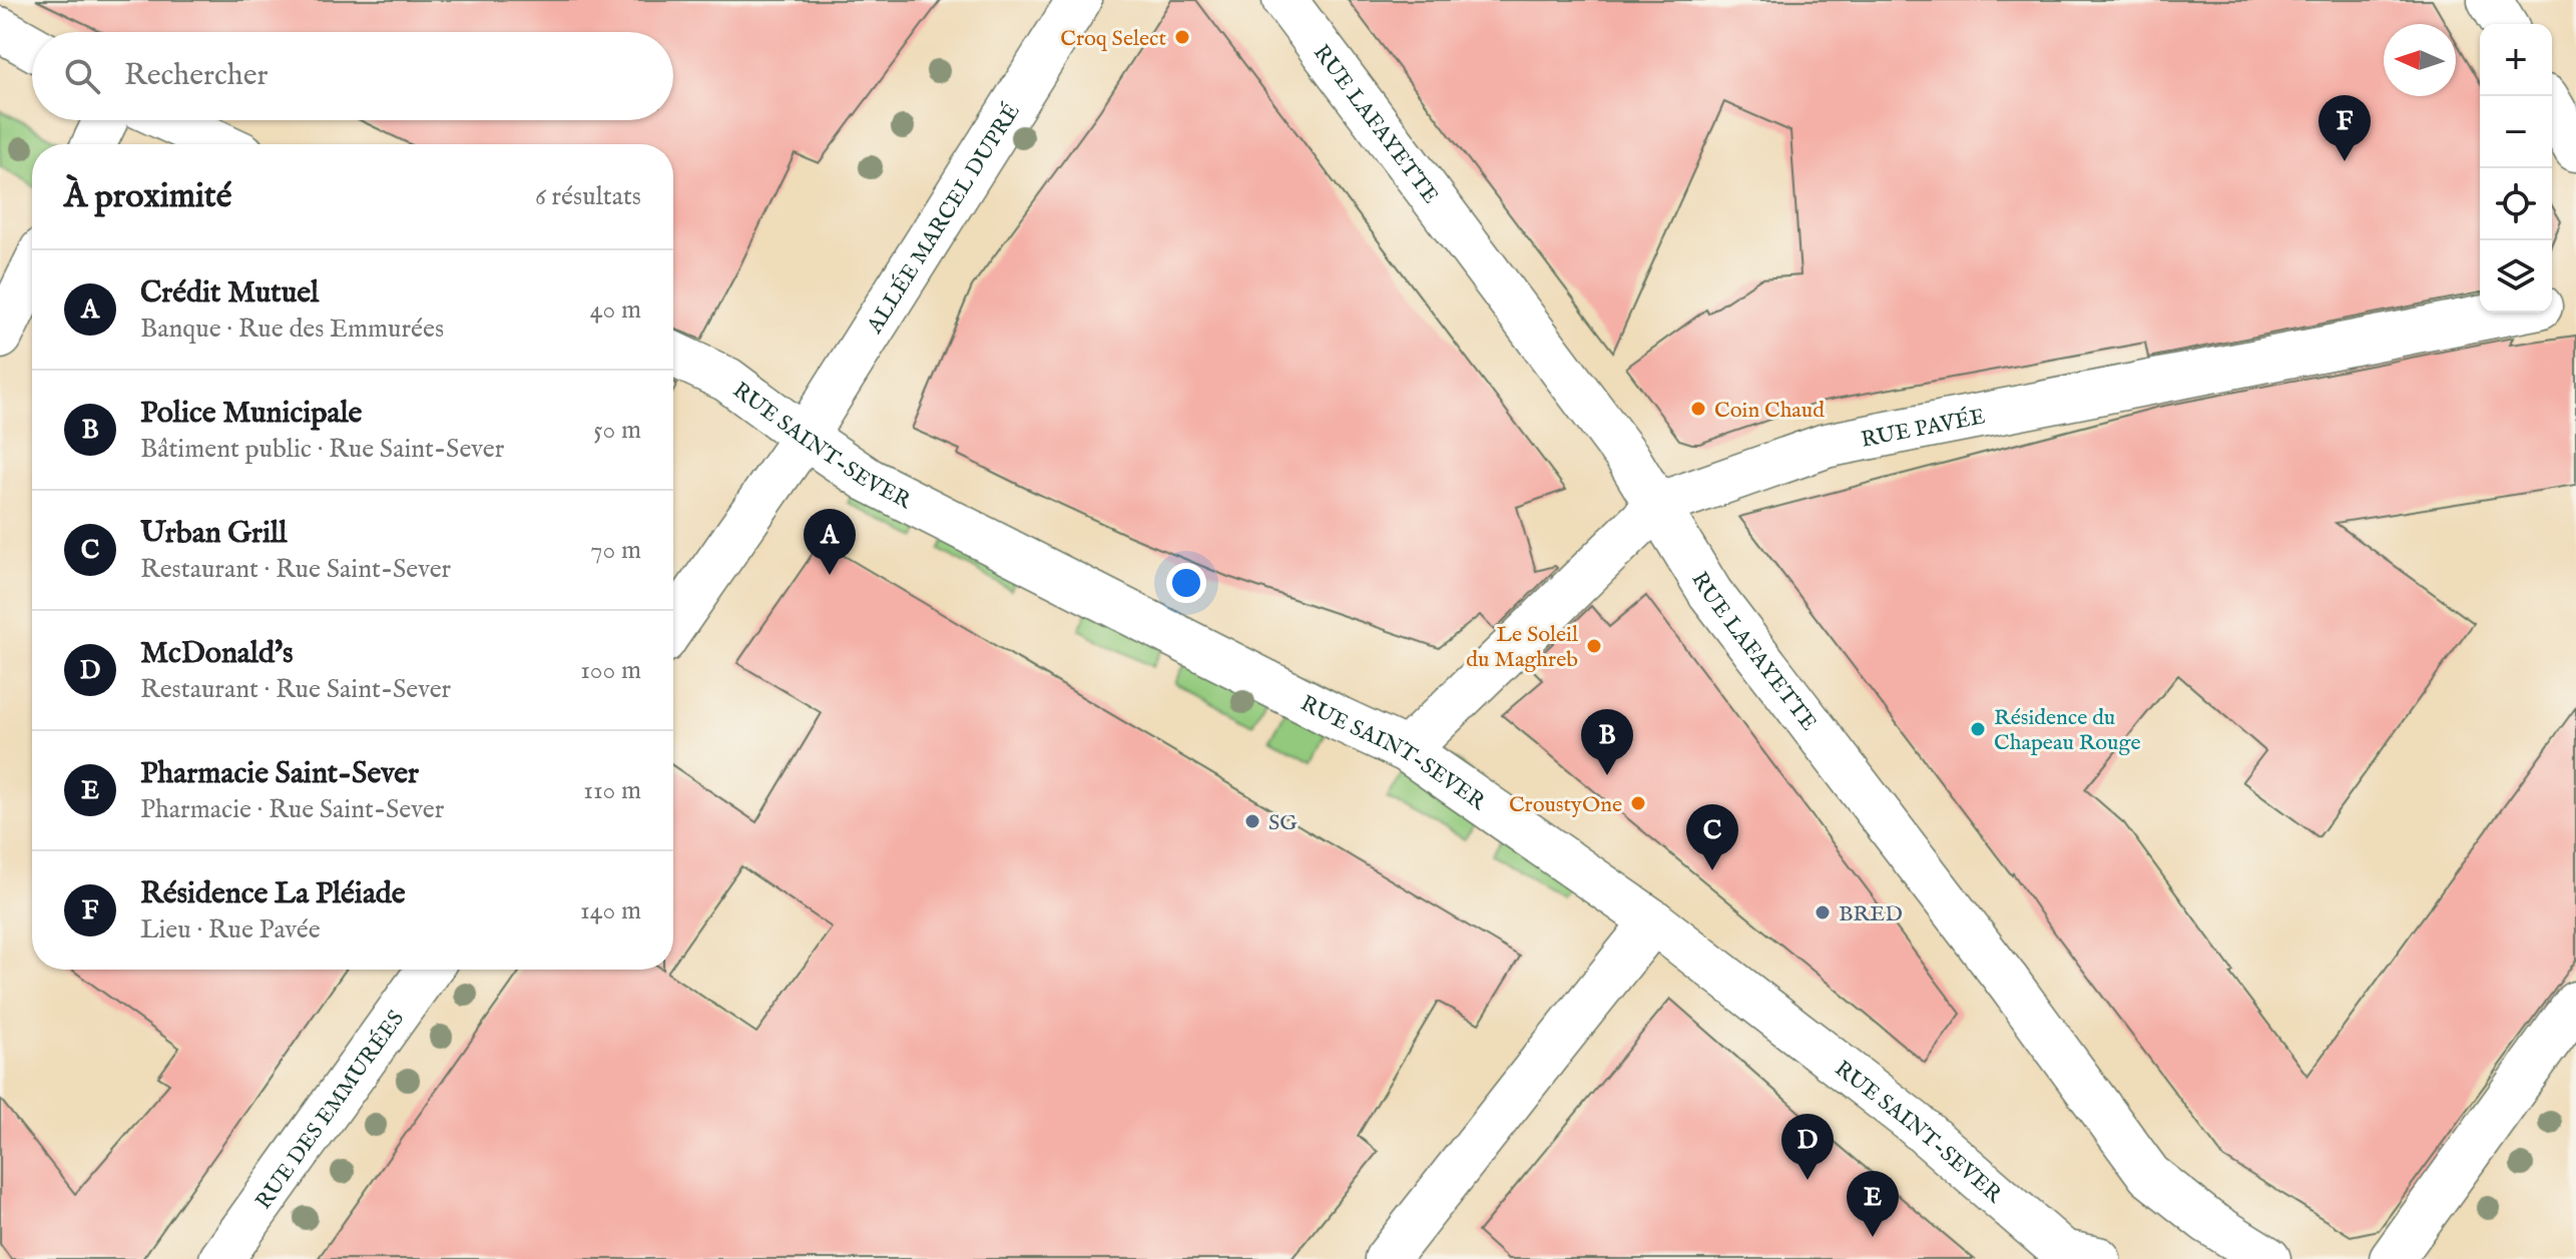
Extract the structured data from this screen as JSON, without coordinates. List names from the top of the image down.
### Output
{
  "streets": {
    "street": [
      "RUE LAFAYETTE",
      "ALLÉE MARCEL DUPRÉ",
      "RUE PAVÉE",
      "RUE SAINT-SEVER",
      "RUE DES EMMURÉES"
    ]
  },
  "crossings": [
    ["RUE LAFAYETTE", "RUE PAVÉE"],
    ["ALLÉE MARCEL DUPRÉ", "RUE SAINT-SEVER"],
    ["RUE PAVÉE", "RUE SAINT-SEVER"]
  ],
  "places": [
    "Croq Select",
    "Coin Chaud",
    "Le Soleil du Maghreb",
    "Résidence du Chapeau Rouge",
    "CroustyOne",
    "SG",
    "BRED"
  ],
  "north": "left",
  "page": {
    "map_buttons": ["+", "−"],
    "search": "Rechercher",
    "pins": [
      "F",
      "A",
      "B",
      "C",
      "D",
      "E"
    ],
    "heading": ["À proximité", "6 résultats"],
    "list": [
      {
        "mark": "A",
        "name": "Crédit Mutuel",
        "note": "Banque · Rue des Emmurées",
        "value": "40 m"
      },
      {
        "mark": "B",
        "name": "Police Municipale",
        "note": "Bâtiment public · Rue Saint-Sever",
        "value": "50 m"
      },
      {
        "mark": "C",
        "name": "Urban Grill",
        "note": "Restaurant · Rue Saint-Sever",
        "value": "70 m"
      },
      {
        "mark": "D",
        "name": "McDonald's",
        "note": "Restaurant · Rue Saint-Sever",
        "value": "100 m"
      },
      {
        "mark": "E",
        "name": "Pharmacie Saint-Sever",
        "note": "Pharmacie · Rue Saint-Sever",
        "value": "110 m"
      },
      {
        "mark": "F",
        "name": "Résidence La Pléiade",
        "note": "Lieu · Rue Pavée",
        "value": "140 m"
      }
    ]
  }
}
